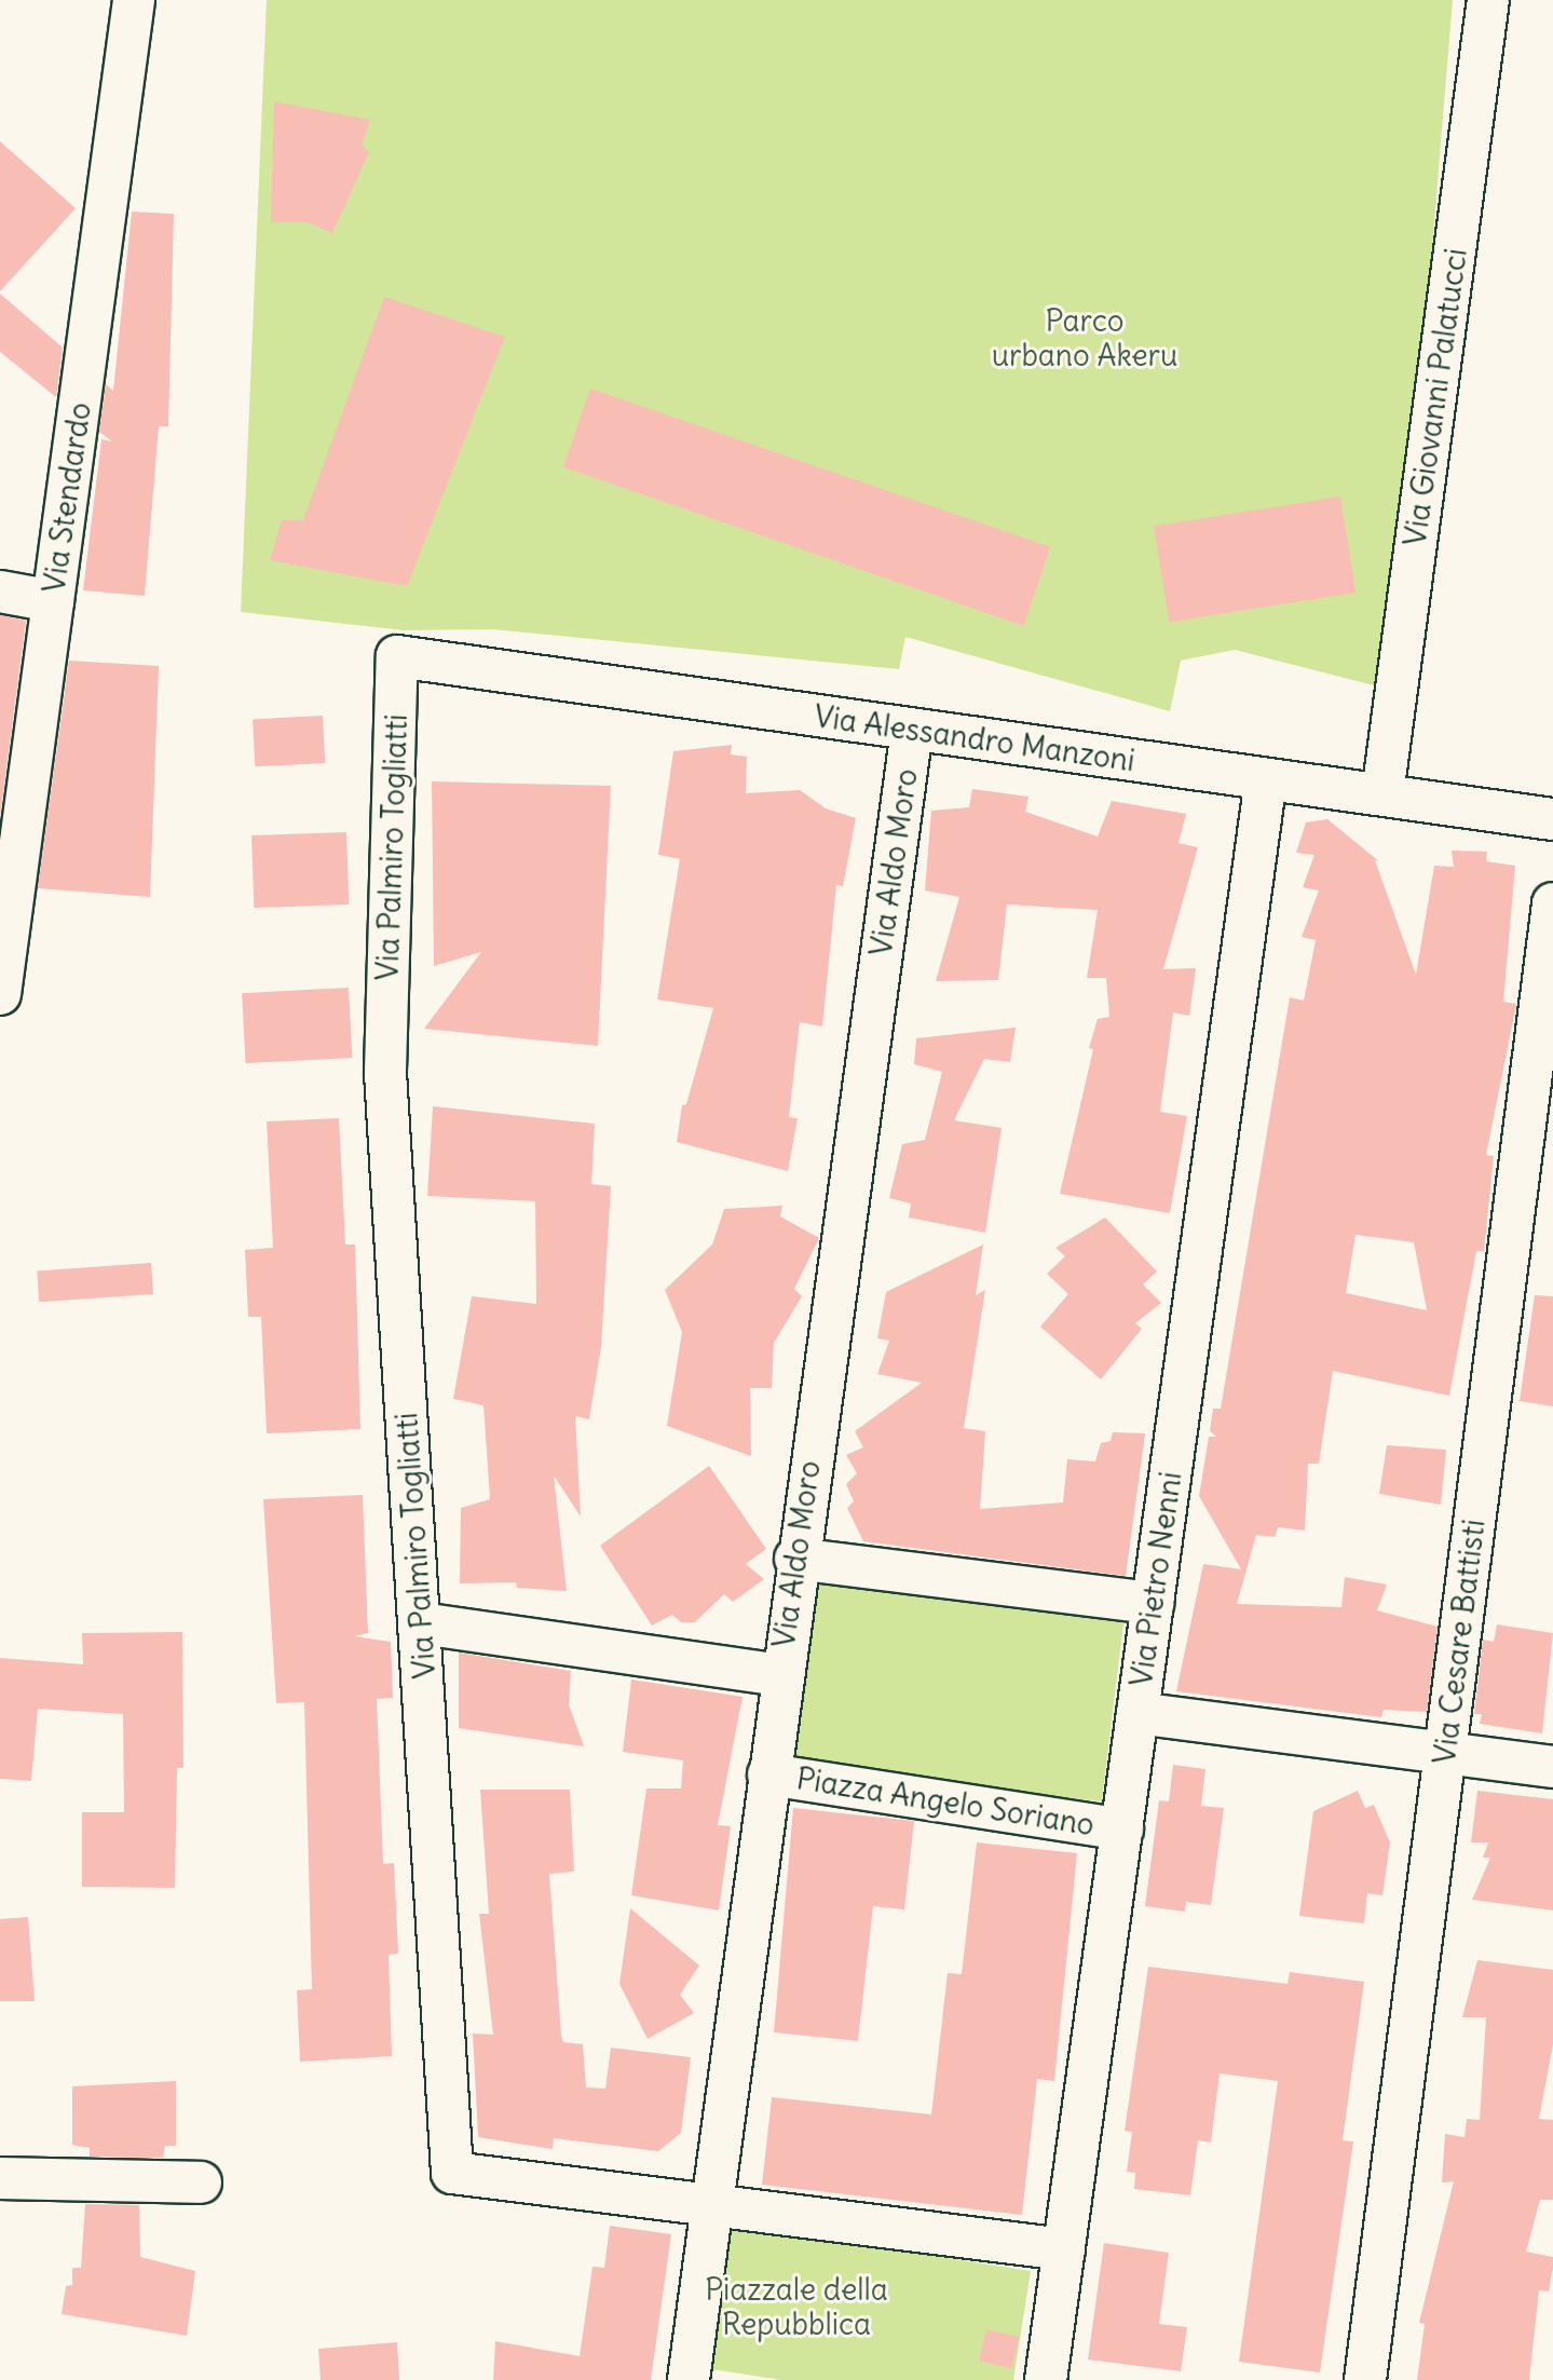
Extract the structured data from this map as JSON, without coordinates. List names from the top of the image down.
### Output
{
  "streets": {
    "street": [
      "Via Giovanni Palatucci",
      "Via Stendardo",
      "Via Alessandro Manzoni",
      "Via Palmiro Togliatti",
      "Via Aldo Moro",
      "Via Pietro Nenni",
      "Via Cesare Battisti",
      "Piazza Angelo Soriano"
    ]
  },
  "crossings": [
    ["Via Giovanni Palatucci", "Via Alessandro Manzoni"],
    ["Via Alessandro Manzoni", "Via Palmiro Togliatti"],
    ["Via Alessandro Manzoni", "Via Aldo Moro"],
    ["Via Alessandro Manzoni", "Via Pietro Nenni"],
    ["Via Palmiro Togliatti", "Via Aldo Moro"],
    ["Via Aldo Moro", "Piazza Angelo Soriano"],
    ["Via Pietro Nenni", "Piazza Angelo Soriano"]
  ],
  "parks": ["Parco urbano Akeru", "Piazzale della Repubblica"]
}
